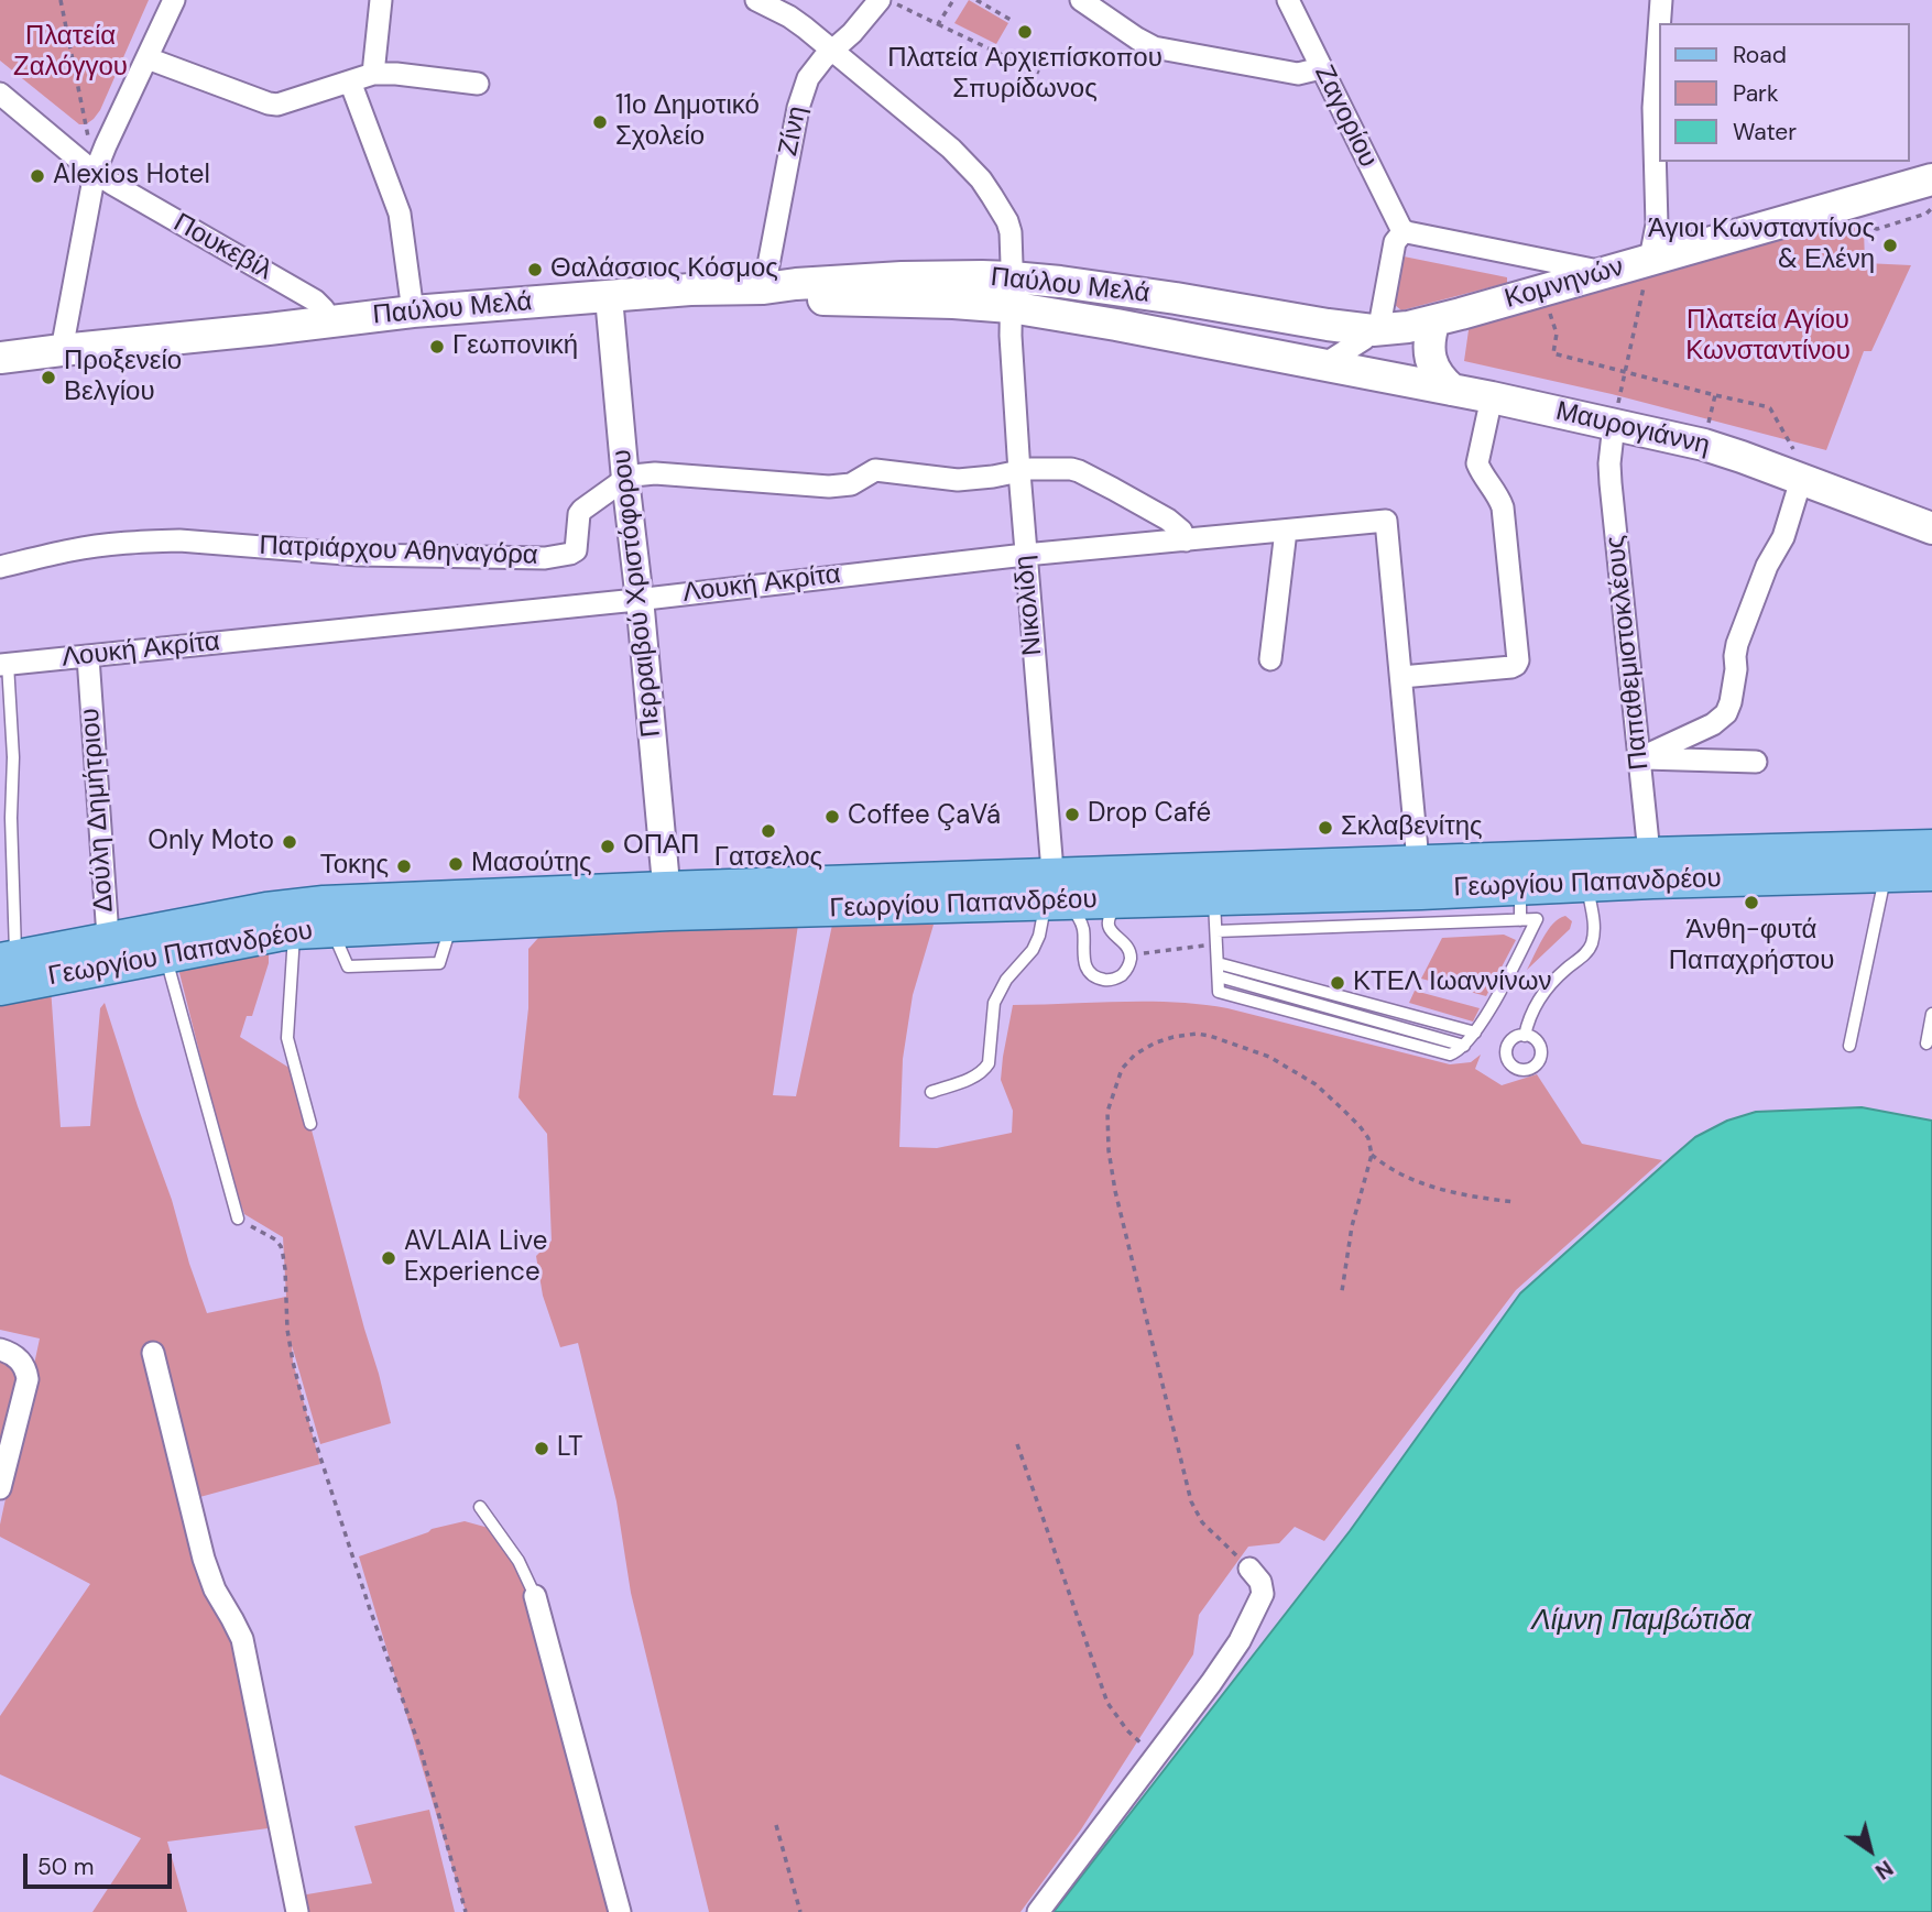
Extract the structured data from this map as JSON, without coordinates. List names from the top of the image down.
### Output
{
  "streets": {
    "main road": [
      "Κομνηνών",
      "Παύλου Μελά",
      "Μαυρογιάννη",
      "Γεωργίου Παπανδρέου"
    ],
    "street": [
      "Ζαγορίου",
      "Ζίνη",
      "Πουκεβίλ",
      "Πατριάρχου Αθηναγόρα",
      "Λουκή Ακρίτα",
      "Περραιβού Χριστόφορου",
      "Νικολίδη",
      "Παπαθεμιστοκλέους",
      "Δούλη Δημήτριου"
    ]
  },
  "crossings": [
    ["Ζίνη", "Παύλου Μελά"],
    ["Ζίνη", "Νικολίδη"],
    ["Πουκεβίλ", "Παύλου Μελά"],
    ["Κομνηνών", "Παύλου Μελά"],
    ["Παύλου Μελά", "Μαυρογιάννη"],
    ["Παύλου Μελά", "Περραιβού Χριστόφορου"],
    ["Παύλου Μελά", "Νικολίδη"],
    ["Μαυρογιάννη", "Παπαθεμιστοκλέους"],
    ["Πατριάρχου Αθηναγόρα", "Λουκή Ακρίτα"],
    ["Πατριάρχου Αθηναγόρα", "Περραιβού Χριστόφορου"],
    ["Πατριάρχου Αθηναγόρα", "Νικολίδη"],
    ["Λουκή Ακρίτα", "Περραιβού Χριστόφορου"],
    ["Λουκή Ακρίτα", "Νικολίδη"],
    ["Λουκή Ακρίτα", "Δούλη Δημήτριου"],
    ["Περραιβού Χριστόφορου", "Γεωργίου Παπανδρέου"],
    ["Νικολίδη", "Γεωργίου Παπανδρέου"],
    ["Παπαθεμιστοκλέους", "Γεωργίου Παπανδρέου"],
    ["Δούλη Δημήτριου", "Γεωργίου Παπανδρέου"]
  ],
  "water": ["Λίμνη Παμβώτιδα"],
  "parks": ["Πλατεία Ζαλόγγου", "Πλατεία Αγίου Κωνσταντίνου"],
  "places": [
    "Πλατεία Αρχιεπίσκοπου Σπυρίδωνος",
    "11ο Δημοτικό Σχολείο",
    "Alexios Hotel",
    "Άγιοι Κωνσταντίνος & Ελένη",
    "Θαλάσσιος Κόσμος",
    "Γεωπονική",
    "Προξενείο Βελγίου",
    "Drop Café",
    "Coffee ÇaVá",
    "Σκλαβενίτης",
    "Γατσελος",
    "Only Moto",
    "ΟΠΑΠ",
    "Μασούτης",
    "Τοκης",
    "Άνθη-φυτά Παπαχρήστου",
    "ΚΤΕΛ Ιωαννίνων",
    "AVLAIA Live Experience",
    "LT"
  ],
  "legend": ["Road", "Park", "Water"],
  "scale_bar": "50 m",
  "north": "bottom right"
}
